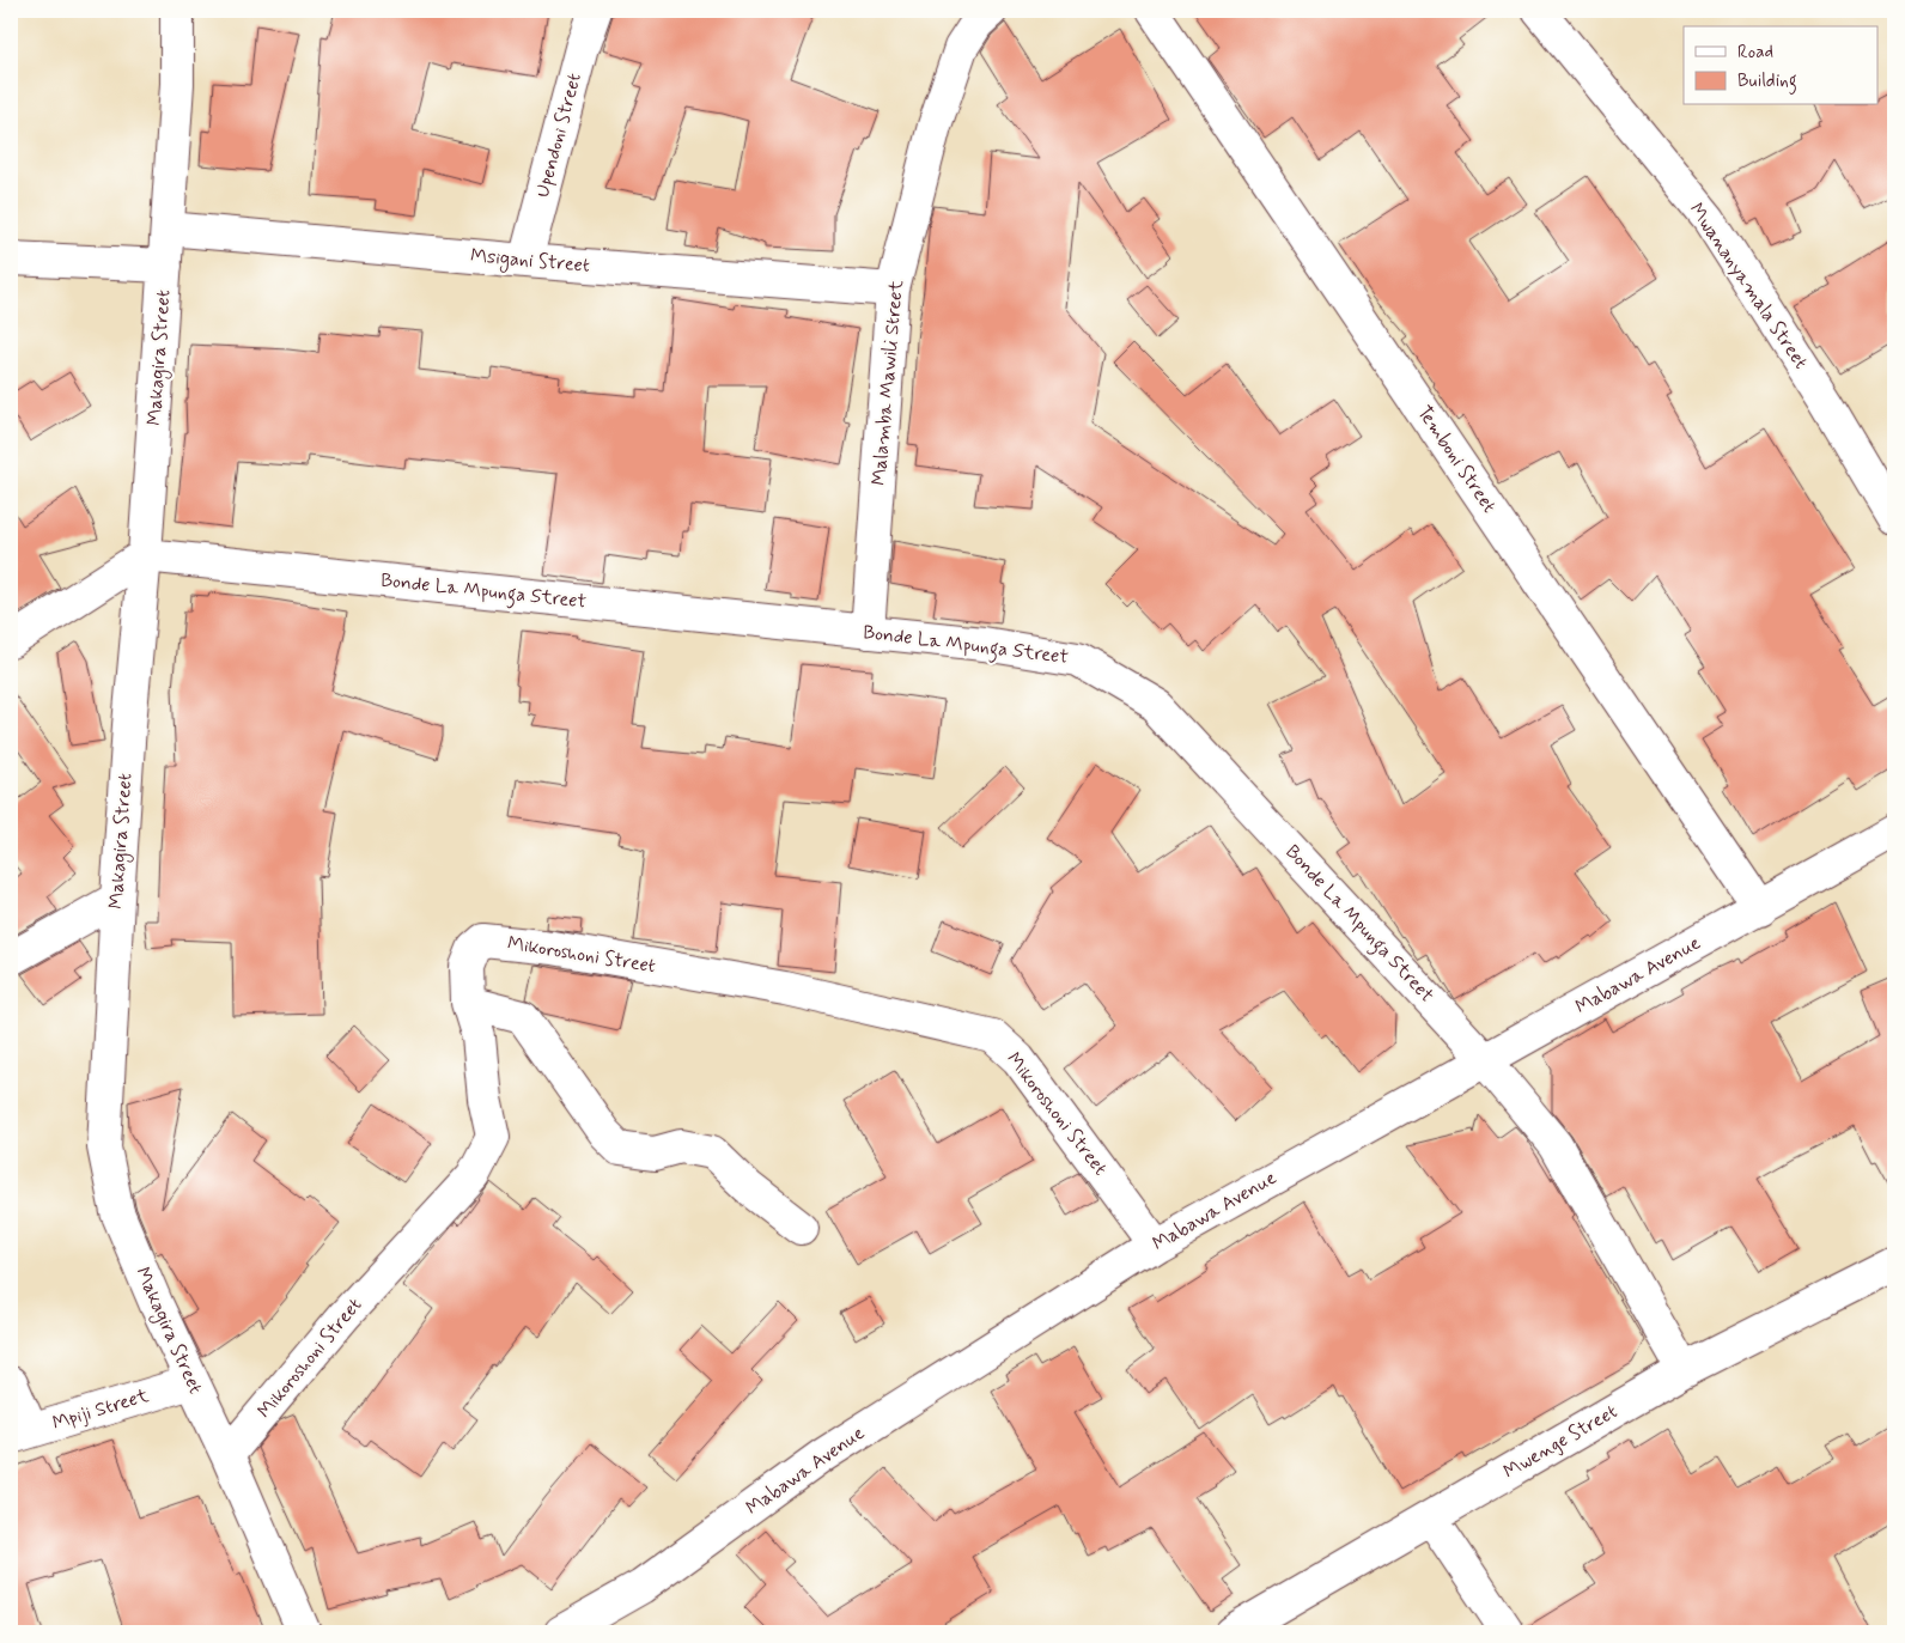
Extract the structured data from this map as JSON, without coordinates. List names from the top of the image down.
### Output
{
  "streets": {
    "street": [
      "Upendoni Street",
      "Msigani Street",
      "Mwananyamala Street",
      "Makagira Street",
      "Malamba Mawili Street",
      "Temboni Street",
      "Bonde La Mpunga Street",
      "Mikoroshoni Street",
      "Mabawa Avenue",
      "Mpiji Street",
      "Mwenge Street"
    ]
  },
  "crossings": [
    ["Upendoni Street", "Msigani Street"],
    ["Msigani Street", "Makagira Street"],
    ["Msigani Street", "Malamba Mawili Street"],
    ["Makagira Street", "Bonde La Mpunga Street"],
    ["Makagira Street", "Mikoroshoni Street"],
    ["Makagira Street", "Mpiji Street"],
    ["Malamba Mawili Street", "Bonde La Mpunga Street"],
    ["Temboni Street", "Mabawa Avenue"],
    ["Bonde La Mpunga Street", "Mabawa Avenue"],
    ["Bonde La Mpunga Street", "Mwenge Street"],
    ["Mikoroshoni Street", "Mabawa Avenue"]
  ],
  "legend": ["Road", "Building"]
}
